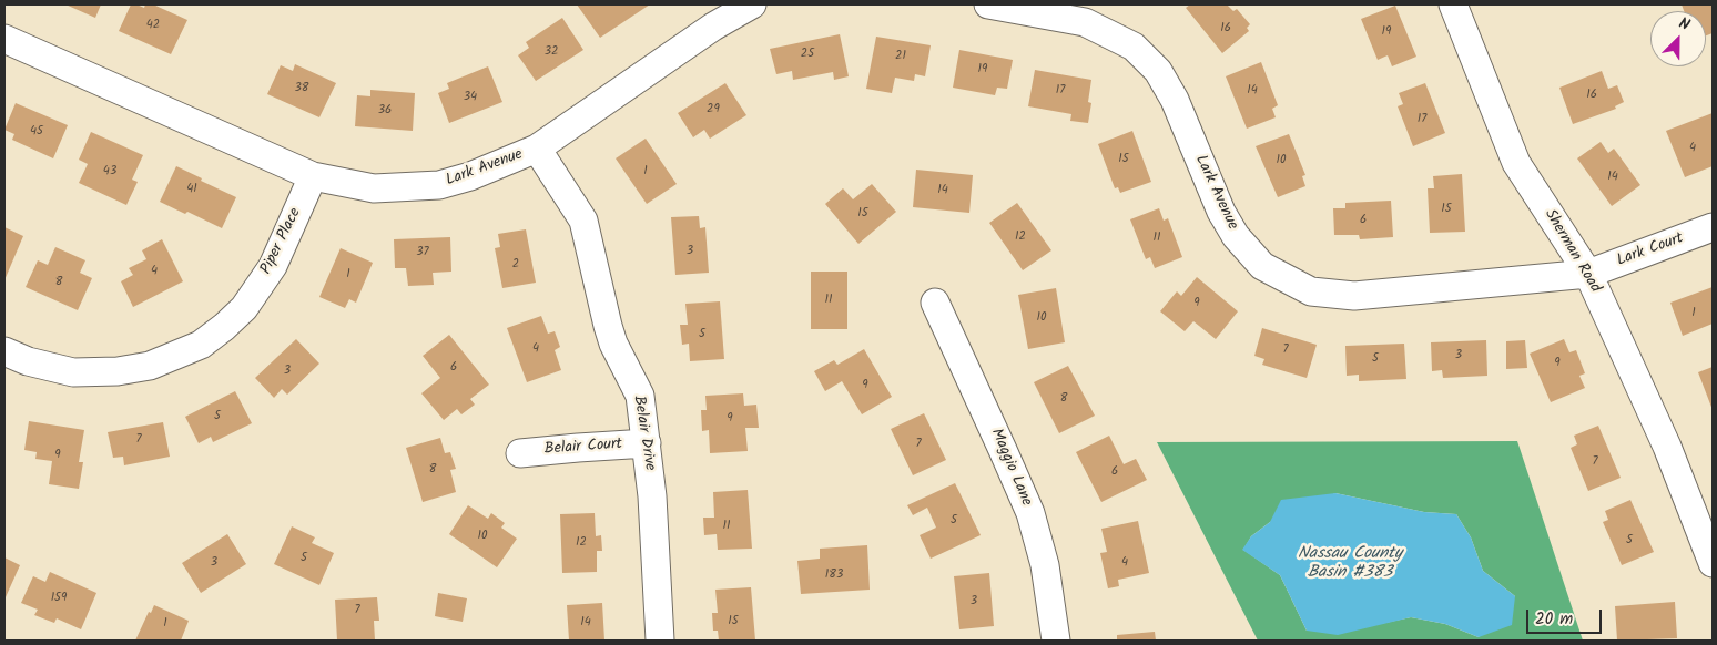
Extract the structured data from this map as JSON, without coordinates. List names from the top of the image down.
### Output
{
  "streets": {
    "street": [
      "Lark Avenue",
      "Piper Place",
      "Lark Court",
      "Sherman Road",
      "Belair Drive",
      "Belair Court",
      "Maggio Lane"
    ]
  },
  "crossings": [
    ["Lark Avenue", "Piper Place"],
    ["Lark Avenue", "Lark Court"],
    ["Lark Avenue", "Sherman Road"],
    ["Lark Avenue", "Belair Drive"],
    ["Lark Court", "Sherman Road"],
    ["Belair Drive", "Belair Court"]
  ],
  "water": ["Nassau County Basin #383"],
  "house_numbers": [
    "42",
    "16",
    "19",
    "32",
    "25",
    "21",
    "19",
    "38",
    "17",
    "14",
    "16",
    "34",
    "29",
    "36",
    "17",
    "45",
    "4",
    "15",
    "10",
    "43",
    "1",
    "14",
    "41",
    "14",
    "15",
    "15",
    "6",
    "12",
    "11",
    "3",
    "37",
    "2",
    "4",
    "1",
    "8",
    "11",
    "9",
    "1",
    "10",
    "5",
    "4",
    "7",
    "3",
    "5",
    "9",
    "6",
    "3",
    "9",
    "8",
    "5",
    "9",
    "7",
    "7",
    "9",
    "7",
    "8",
    "6",
    "5",
    "11",
    "10",
    "5",
    "12",
    "5",
    "3",
    "4",
    "183",
    "159",
    "3",
    "7",
    "15",
    "14",
    "1"
  ],
  "scale_bar": "20 m",
  "north": "top right"
}
